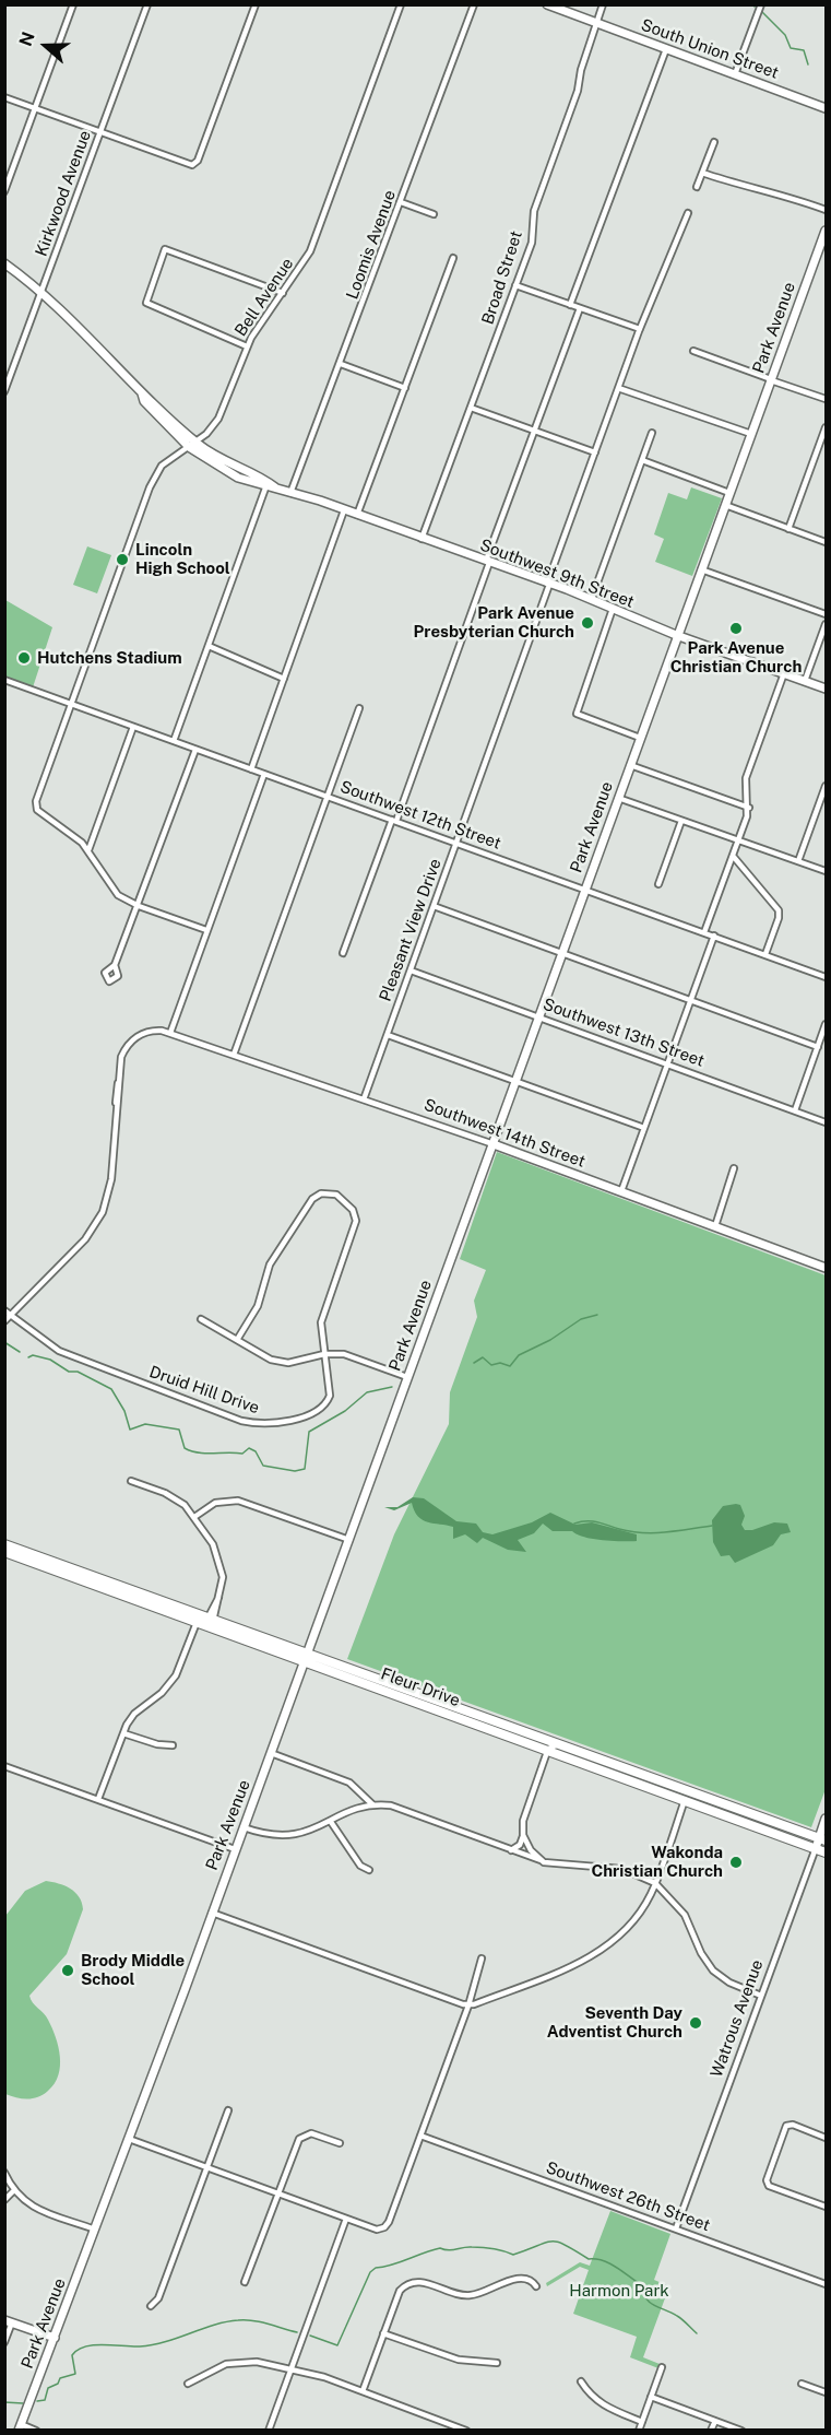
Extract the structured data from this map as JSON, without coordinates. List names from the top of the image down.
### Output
{
  "streets": {
    "main road": ["Fleur Drive"],
    "street": [
      "South Union Street",
      "Kirkwood Avenue",
      "Loomis Avenue",
      "Broad Street",
      "Bell Avenue",
      "Park Avenue",
      "Southwest 9th Street",
      "Southwest 12th Street",
      "Pleasant View Drive",
      "Southwest 13th Street",
      "Southwest 14th Street",
      "Druid Hill Drive",
      "Watrous Avenue",
      "Southwest 26th Street"
    ]
  },
  "crossings": [
    ["South Union Street", "Broad Street"],
    ["Kirkwood Avenue", "Southwest 9th Street"],
    ["Loomis Avenue", "Southwest 9th Street"],
    ["Broad Street", "Southwest 9th Street"],
    ["Bell Avenue", "Southwest 9th Street"],
    ["Bell Avenue", "Southwest 12th Street"],
    ["Park Avenue", "Southwest 9th Street"],
    ["Park Avenue", "Southwest 12th Street"],
    ["Park Avenue", "Southwest 13th Street"],
    ["Park Avenue", "Southwest 14th Street"],
    ["Park Avenue", "Fleur Drive"],
    ["Southwest 9th Street", "Pleasant View Drive"],
    ["Southwest 12th Street", "Pleasant View Drive"],
    ["Pleasant View Drive", "Southwest 13th Street"],
    ["Pleasant View Drive", "Southwest 14th Street"],
    ["Fleur Drive", "Watrous Avenue"],
    ["Watrous Avenue", "Southwest 26th Street"]
  ],
  "parks": ["Harmon Park"],
  "places": [
    "Lincoln High School",
    "Park Avenue Presbyterian Church",
    "Park Avenue Christian Church",
    "Hutchens Stadium",
    "Wakonda Christian Church",
    "Brody Middle School",
    "Seventh Day Adventist Church"
  ],
  "north": "left"
}
